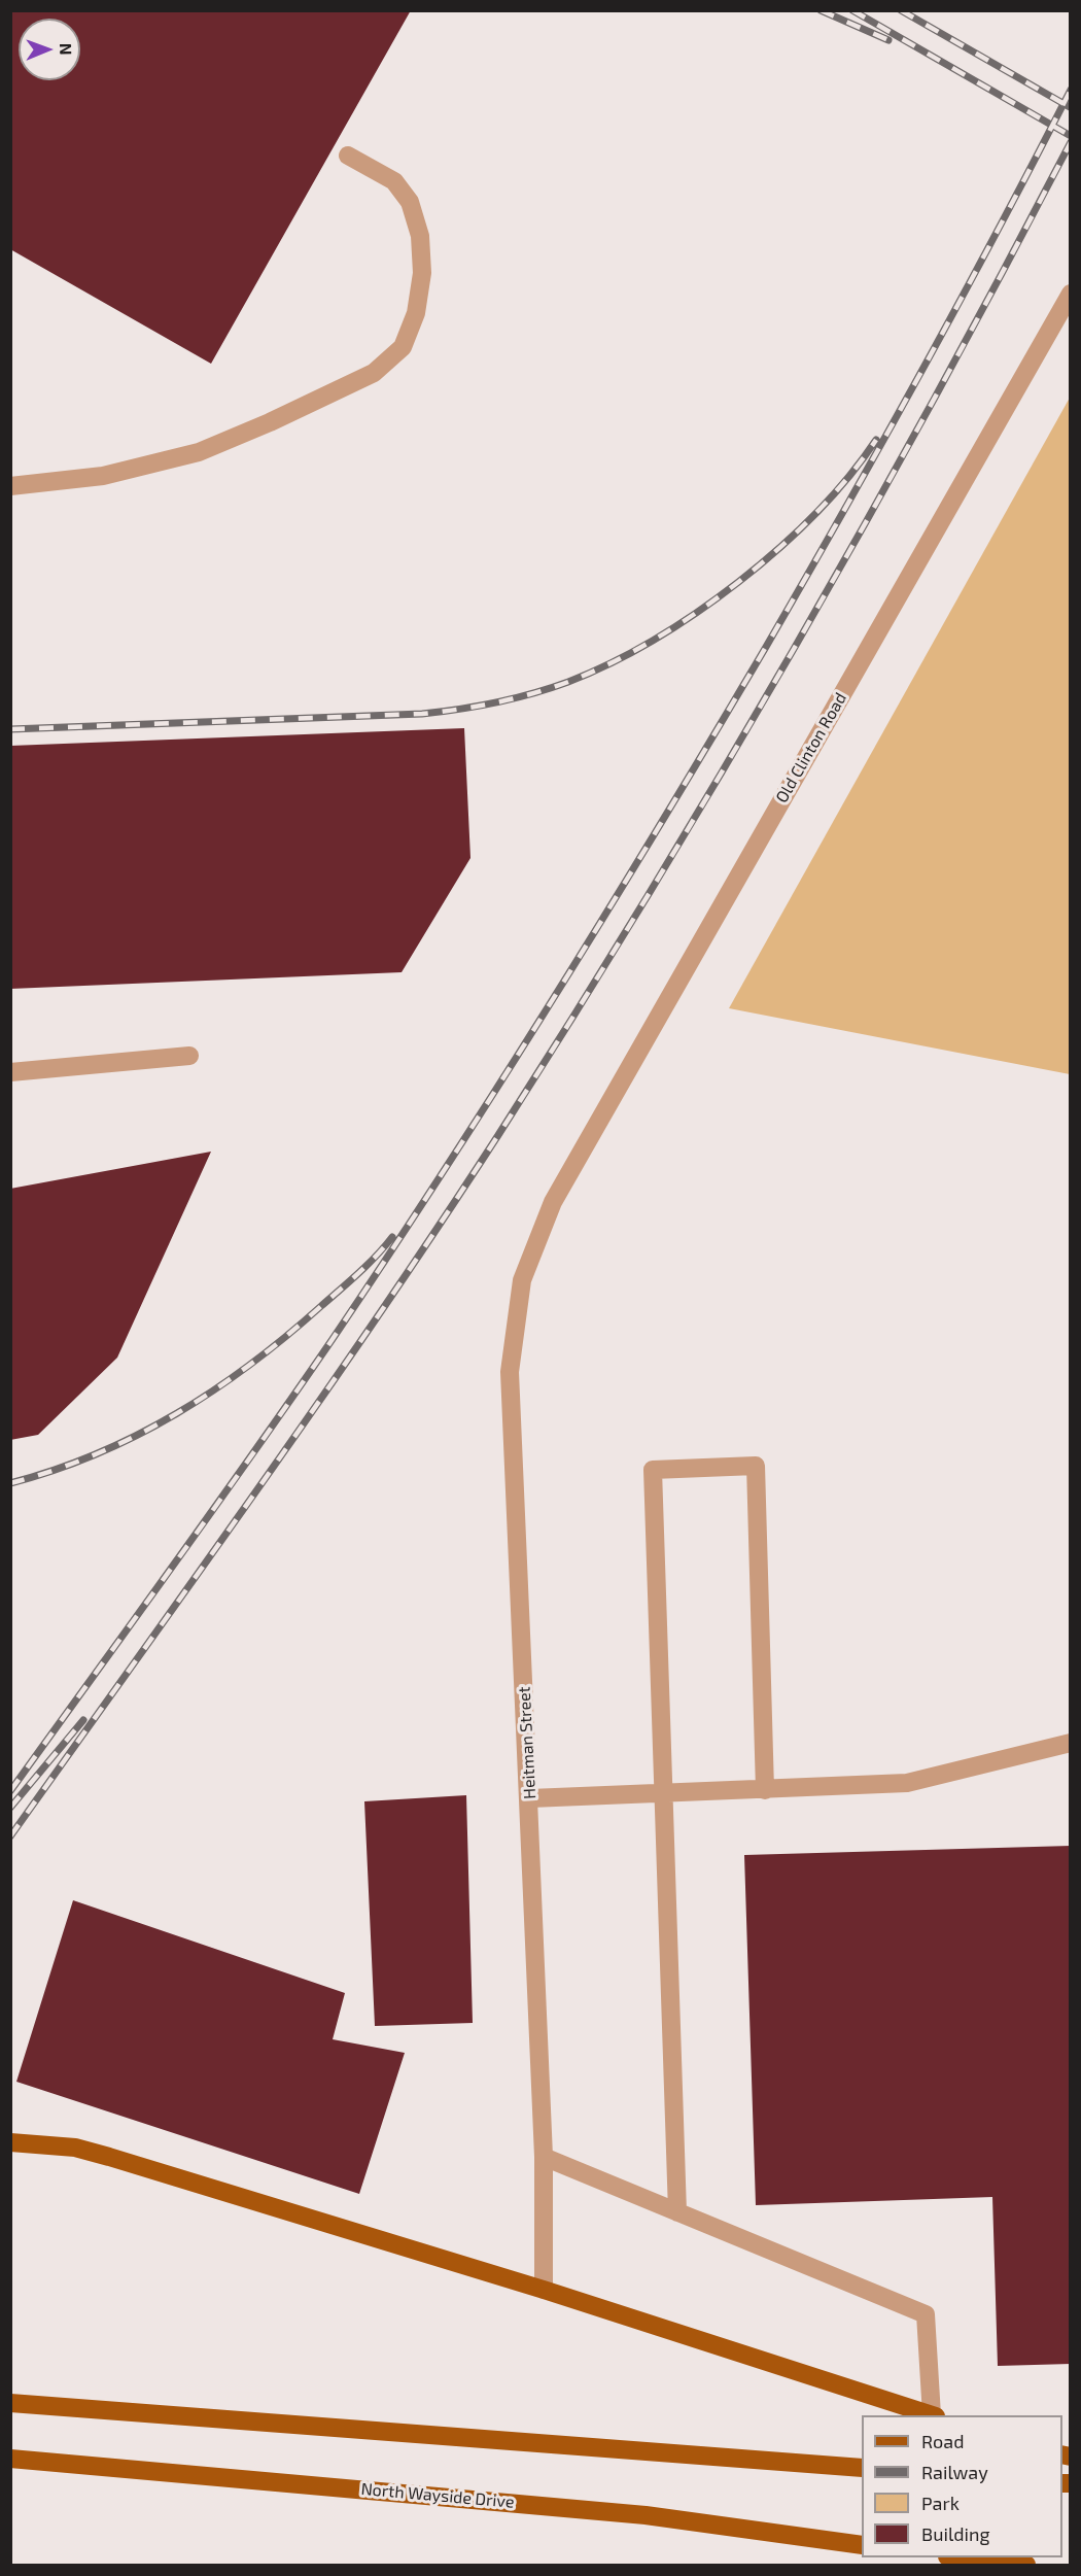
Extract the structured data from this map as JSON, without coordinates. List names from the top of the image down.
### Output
{
  "streets": {
    "main road": ["North Wayside Drive"],
    "lane": ["Old Clinton Road", "Heitman Street"]
  },
  "crossings": [
    ["Old Clinton Road", "Heitman Street"]
  ],
  "legend": [
    "Road",
    "Railway",
    "Park",
    "Building"
  ],
  "north": "right"
}
